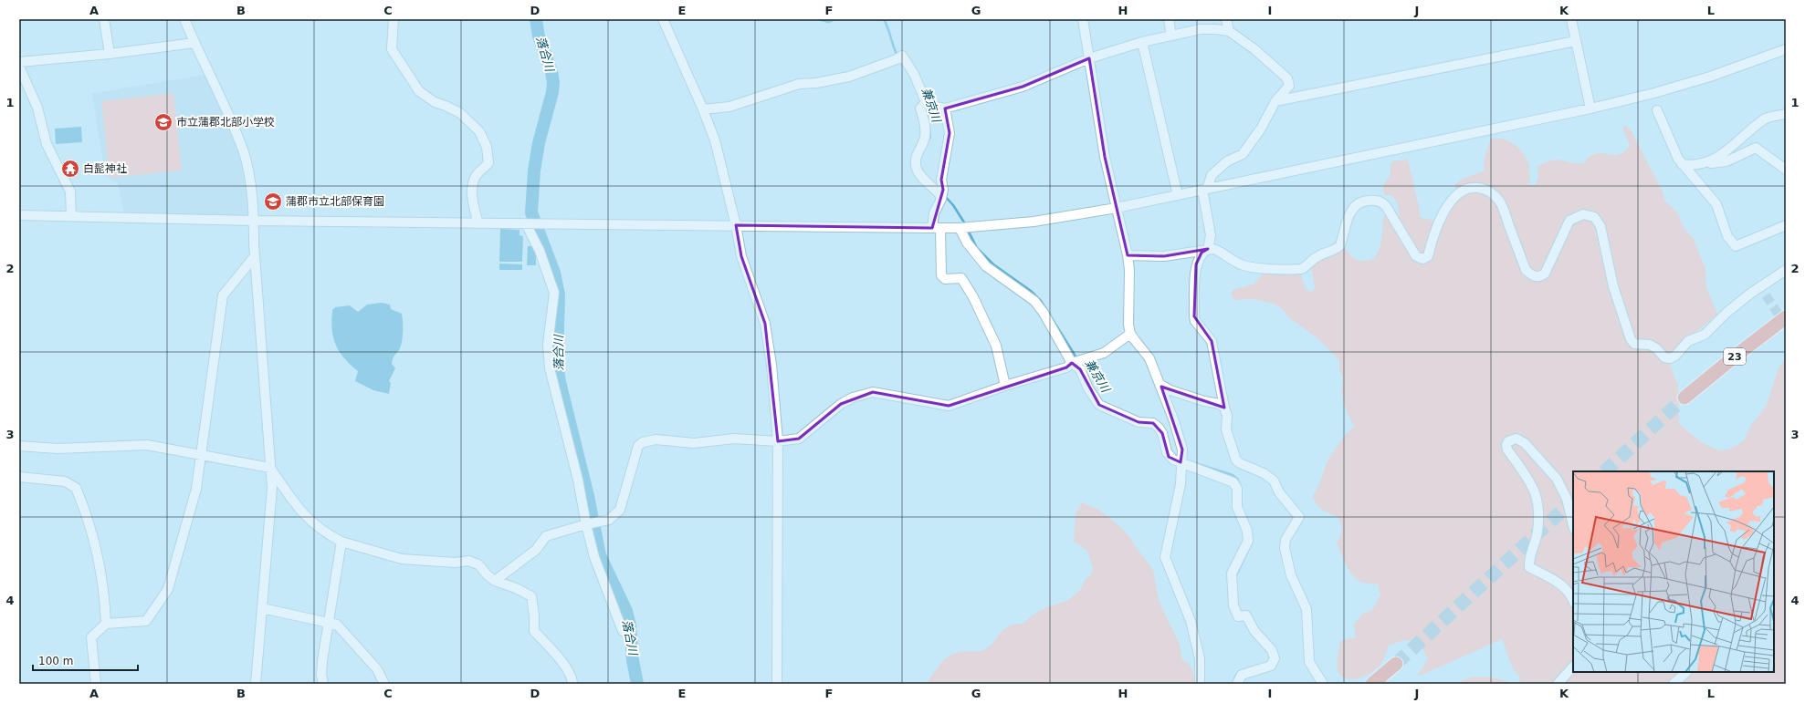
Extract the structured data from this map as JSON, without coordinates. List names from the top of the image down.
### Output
{
  "streets": {
    "highway": ["23"]
  },
  "water": ["落合川", "兼京川"],
  "places": {
    "school or university": ["市立蒲郡北部小学校", "蒲郡市立北部保育園"],
    "temple": ["白髭神社"]
  },
  "scale_bar": "100 m",
  "grid": {
    "columns": [
      "A",
      "B",
      "C",
      "D",
      "E",
      "F",
      "G",
      "H",
      "I",
      "J",
      "K",
      "L"
    ],
    "rows": [
      "1",
      "2",
      "3",
      "4"
    ]
  }
}
